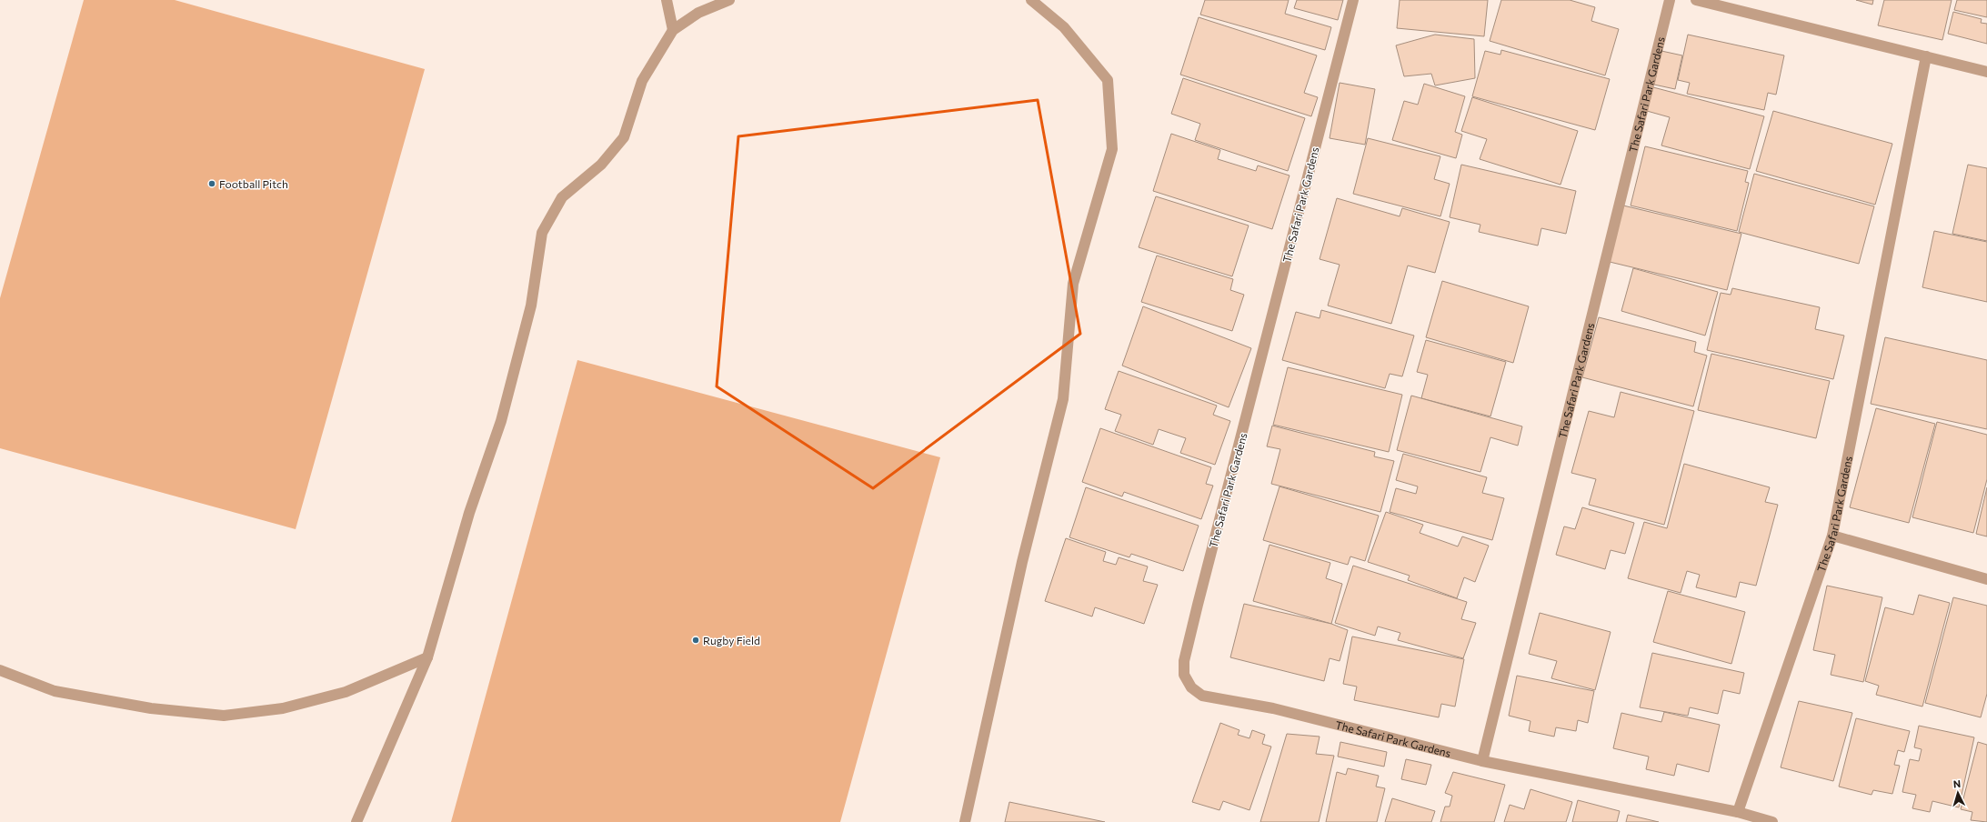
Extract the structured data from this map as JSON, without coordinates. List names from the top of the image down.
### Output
{
  "streets": {
    "street": ["The Safari Park Gardens"]
  },
  "places": ["Football Pitch", "Rugby Field"],
  "north": "top"
}
